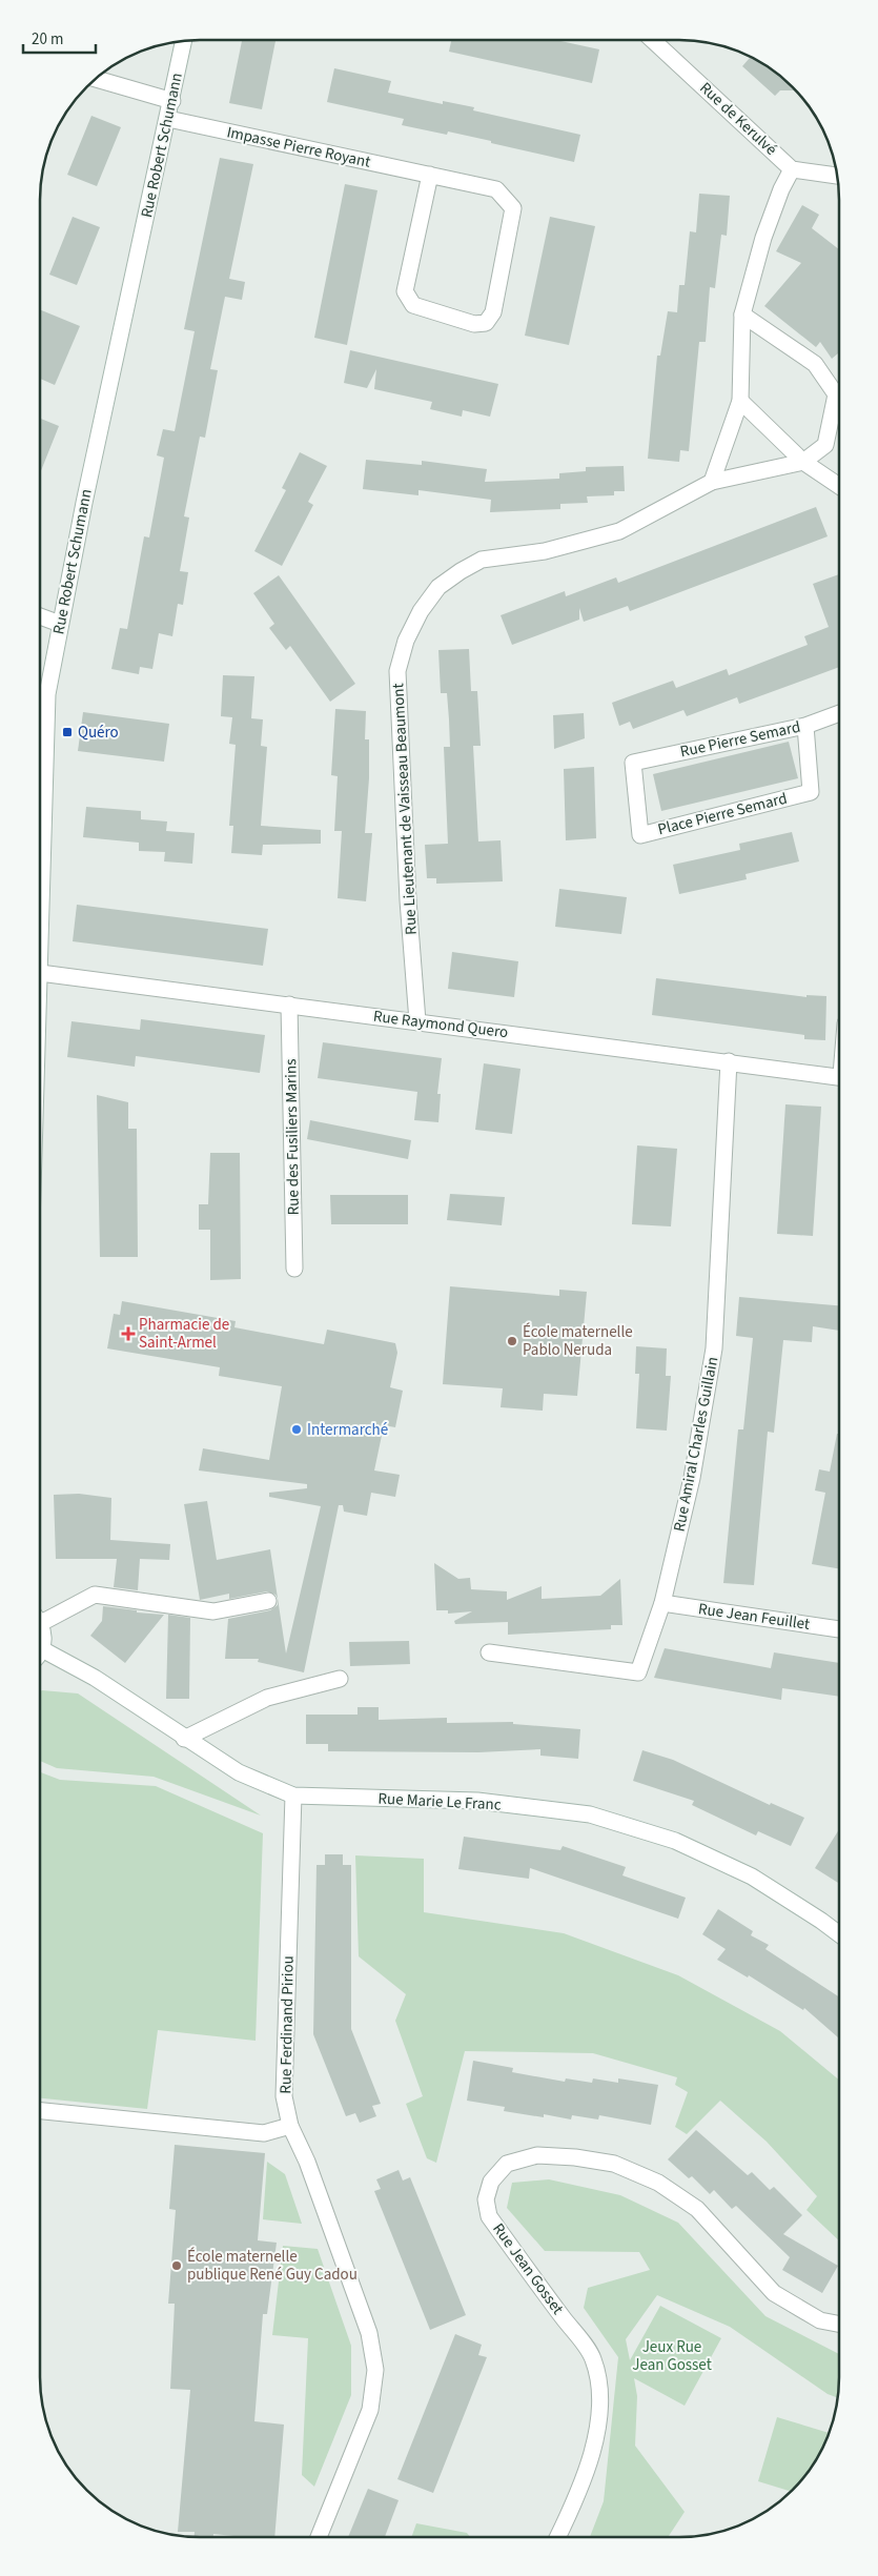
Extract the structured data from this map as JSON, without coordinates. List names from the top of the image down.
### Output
{
  "streets": {
    "street": [
      "Rue de Kerulvé",
      "Rue Robert Schumann",
      "Impasse Pierre Royant",
      "Rue Pierre Semard",
      "Rue Lieutenant de Vaisseau Beaumont",
      "Place Pierre Semard",
      "Rue Raymond Quero",
      "Rue des Fusiliers Marins",
      "Rue Amiral Charles Guillain",
      "Rue Jean Feuillet",
      "Rue Marie Le Franc",
      "Rue Ferdinand Piriou",
      "Rue Jean Gosset"
    ]
  },
  "crossings": [
    ["Rue Robert Schumann", "Impasse Pierre Royant"],
    ["Rue Pierre Semard", "Place Pierre Semard"],
    ["Rue Lieutenant de Vaisseau Beaumont", "Rue Raymond Quero"],
    ["Rue Raymond Quero", "Rue des Fusiliers Marins"],
    ["Rue Raymond Quero", "Rue Amiral Charles Guillain"],
    ["Rue Amiral Charles Guillain", "Rue Jean Feuillet"],
    ["Rue Marie Le Franc", "Rue Ferdinand Piriou"]
  ],
  "parks": ["Jeux Rue Jean Gosset"],
  "places": {
    "transit": ["Quéro"],
    "health": ["Pharmacie de Saint-Armel"],
    "other": ["École maternelle Pablo Neruda", "Intermarché", "École maternelle publique René Guy Cadou"]
  },
  "scale_bar": "20 m"
}
